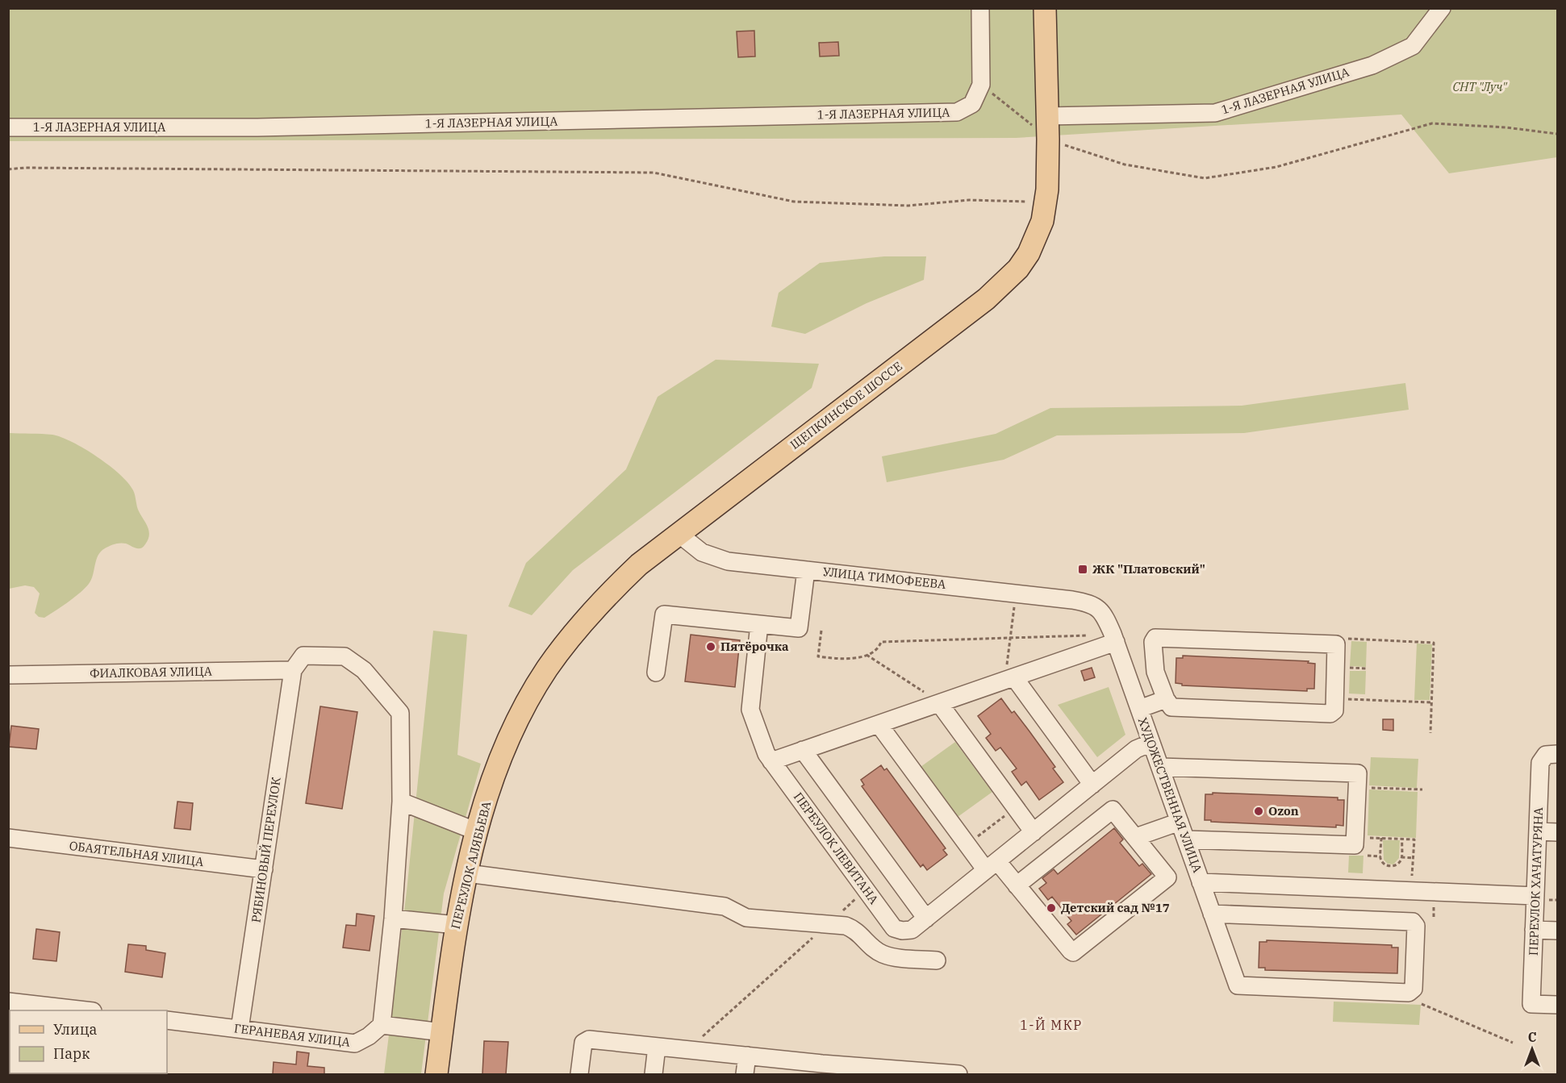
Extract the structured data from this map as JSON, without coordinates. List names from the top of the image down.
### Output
{
  "streets": {
    "main road": ["ЩЕПКИНСКОЕ ШОССЕ", "ПЕРЕУЛОК АЛЯБЬЕВА"],
    "street": [
      "1-Я ЛАЗЕРНАЯ УЛИЦА",
      "УЛИЦА ТИМОФЕЕВА",
      "ФИАЛКОВАЯ УЛИЦА",
      "ХУДОЖЕСТВЕННАЯ УЛИЦА",
      "ПЕРЕУЛОК ЛЕВИТАНА",
      "РЯБИНОВЫЙ ПЕРЕУЛОК",
      "ОБАЯТЕЛЬНАЯ УЛИЦА",
      "ПЕРЕУЛОК ХАЧАТУРЯНА",
      "ГЕРАНЕВАЯ УЛИЦА"
    ]
  },
  "crossings": [
    ["1-Я ЛАЗЕРНАЯ УЛИЦА", "ЩЕПКИНСКОЕ ШОССЕ"],
    ["ЩЕПКИНСКОЕ ШОССЕ", "УЛИЦА ТИМОФЕЕВА"],
    ["ЩЕПКИНСКОЕ ШОССЕ", "ПЕРЕУЛОК АЛЯБЬЕВА"],
    ["УЛИЦА ТИМОФЕЕВА", "ХУДОЖЕСТВЕННАЯ УЛИЦА"],
    ["ФИАЛКОВАЯ УЛИЦА", "РЯБИНОВЫЙ ПЕРЕУЛОК"],
    ["РЯБИНОВЫЙ ПЕРЕУЛОК", "ОБАЯТЕЛЬНАЯ УЛИЦА"],
    ["РЯБИНОВЫЙ ПЕРЕУЛОК", "ГЕРАНЕВАЯ УЛИЦА"]
  ],
  "districts": ["1-Й МКР"],
  "parks": ["СНТ \"Луч\""],
  "places": {
    "transit": ["ЖК \"Платовский\""],
    "other": ["Пятёрочка", "Ozon", "Детский сад №17"]
  },
  "legend": ["Улица", "Парк"],
  "north": "top"
}
